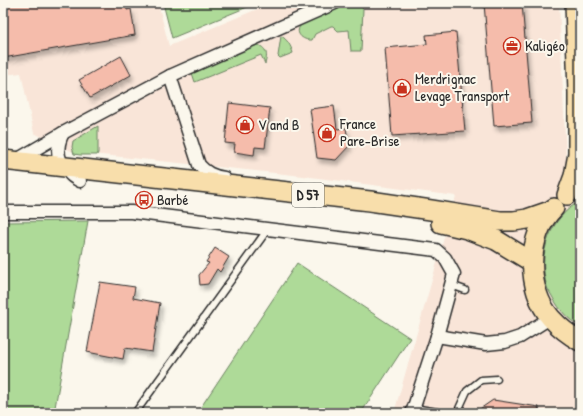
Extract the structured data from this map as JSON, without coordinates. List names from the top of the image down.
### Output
{
  "streets": {
    "main road": ["D 57"]
  },
  "places": {
    "office": ["Kaligéo"],
    "shop": ["Merdrignac Levage Transport", "V and B", "France Pare-Brise"],
    "bus stop": ["Barbé"]
  }
}
